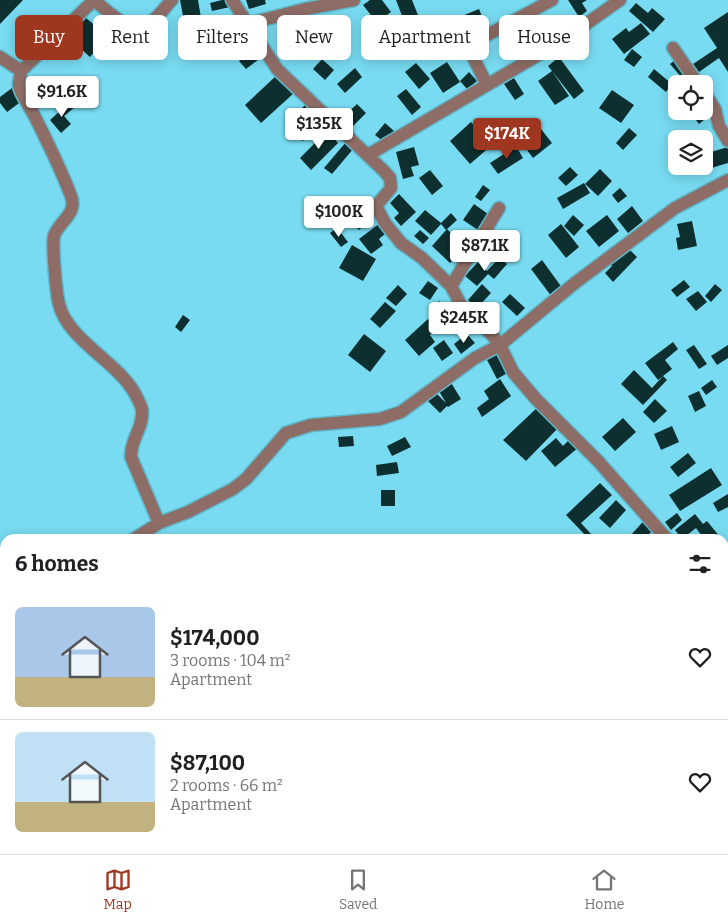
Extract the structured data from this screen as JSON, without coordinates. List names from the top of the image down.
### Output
{
  "page": {
    "chip": [
      "Buy",
      "Rent",
      "Filters",
      "New",
      "Apartment",
      "House"
    ],
    "price": [
      "$91.6K",
      "$135K",
      "$174K",
      "$100K",
      "$87.1K",
      "$245K"
    ],
    "heading": "6 homes",
    "list": [
      {
        "name": "$174,000",
        "note": "3 rooms · 104 m² · Apartment"
      },
      {
        "name": "$87,100",
        "note": "2 rooms · 66 m² · Apartment"
      }
    ],
    "tabs": ["Map", "Saved", "Home"]
  }
}
